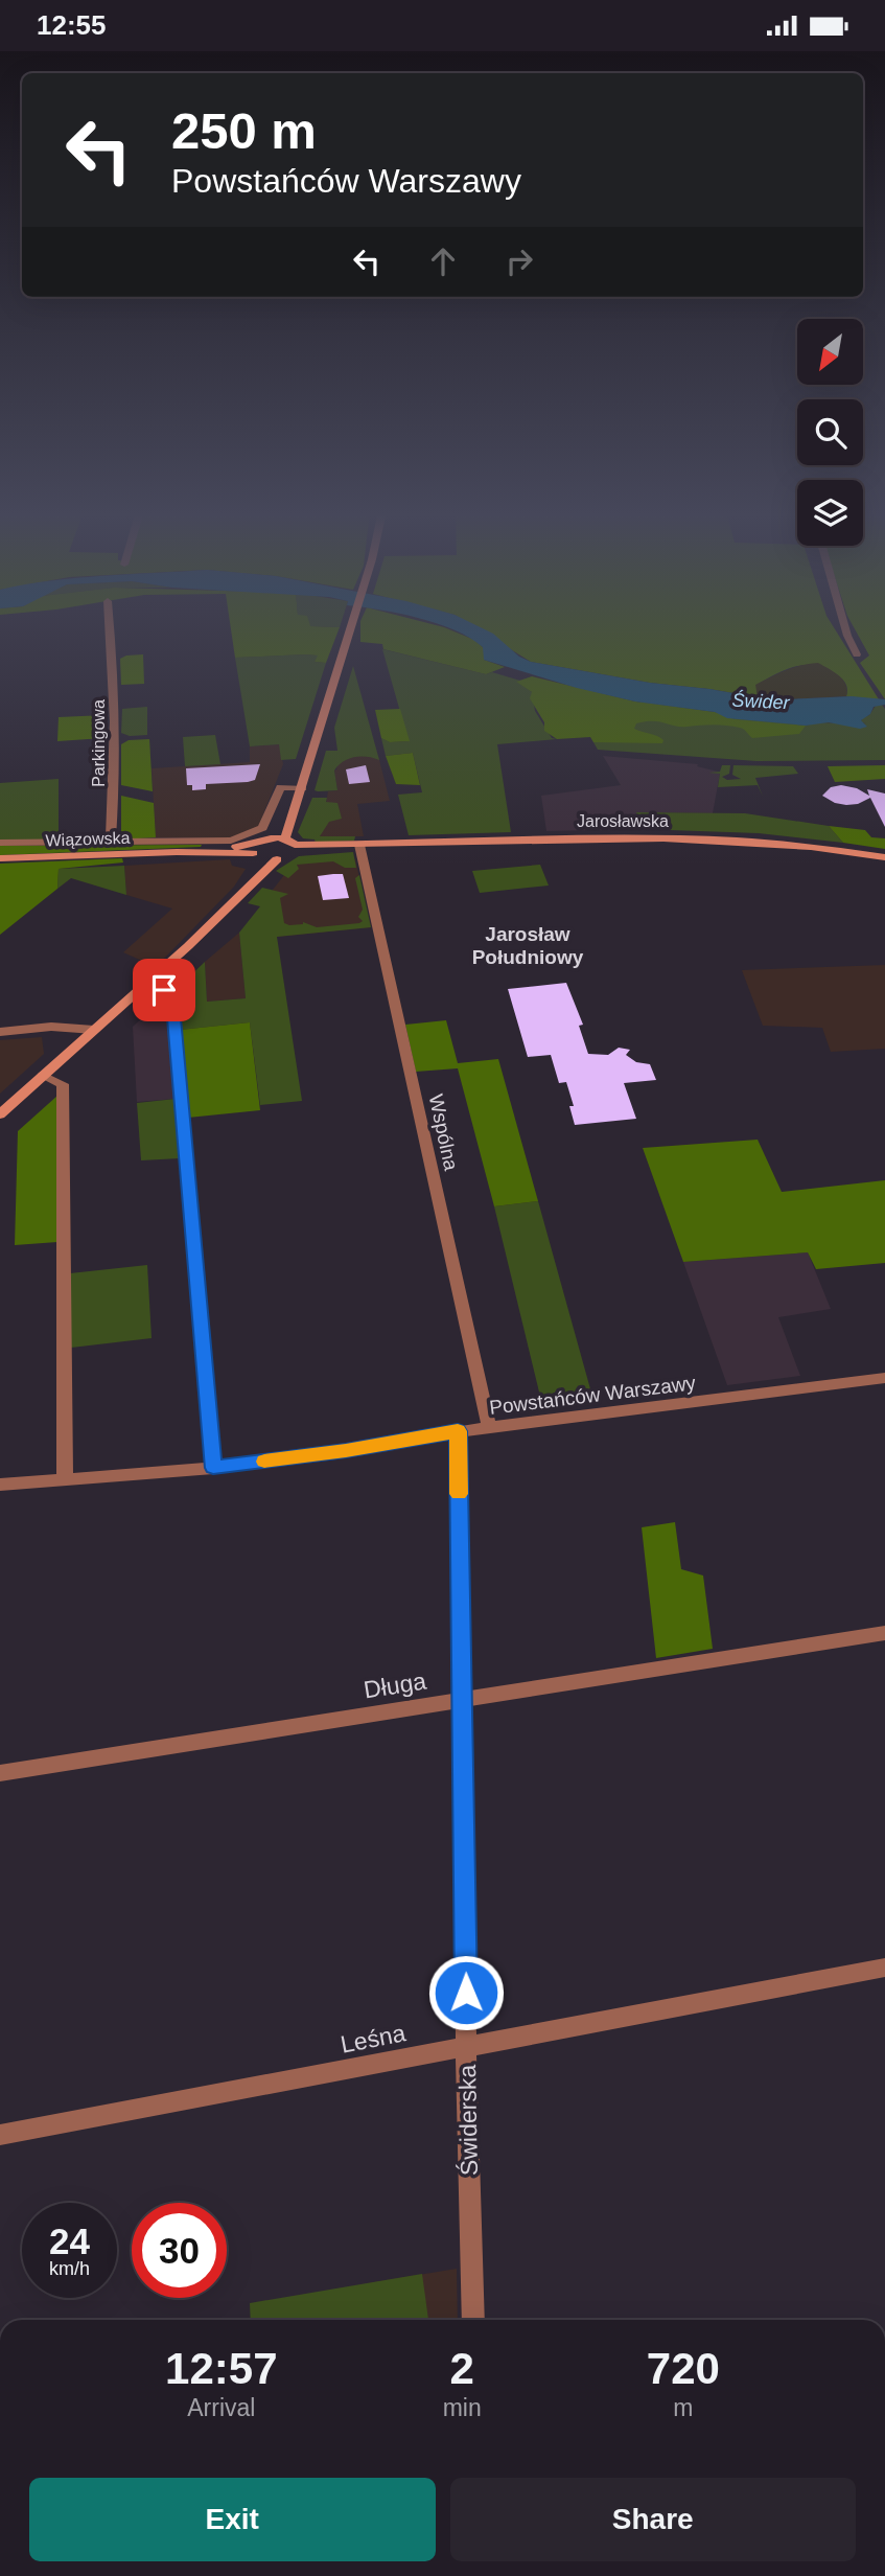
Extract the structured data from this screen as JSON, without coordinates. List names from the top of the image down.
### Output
{
  "streets": {
    "main road": ["Jarosławska", "Wiązowska"],
    "street": [
      "Parkingowa",
      "Wspólna",
      "Powstańców Warszawy",
      "Długa",
      "Leśna",
      "Świderska"
    ]
  },
  "crossings": [
    ["Jarosławska", "Wspólna"],
    ["Wspólna", "Powstańców Warszawy"],
    ["Powstańców Warszawy", "Świderska"],
    ["Długa", "Świderska"],
    ["Leśna", "Świderska"]
  ],
  "districts": ["Jarosław Południowy"],
  "water": ["Świder"],
  "north": "bottom left",
  "page": {
    "status": "12:55",
    "turn": ["250 m", "Powstańców Warszawy"],
    "speed": "24 km/h",
    "limit": "30",
    "eta": [
      "12:57",
      "Arrival",
      "2",
      "min",
      "720",
      "m"
    ],
    "buttons": ["Exit", "Share"]
  }
}
